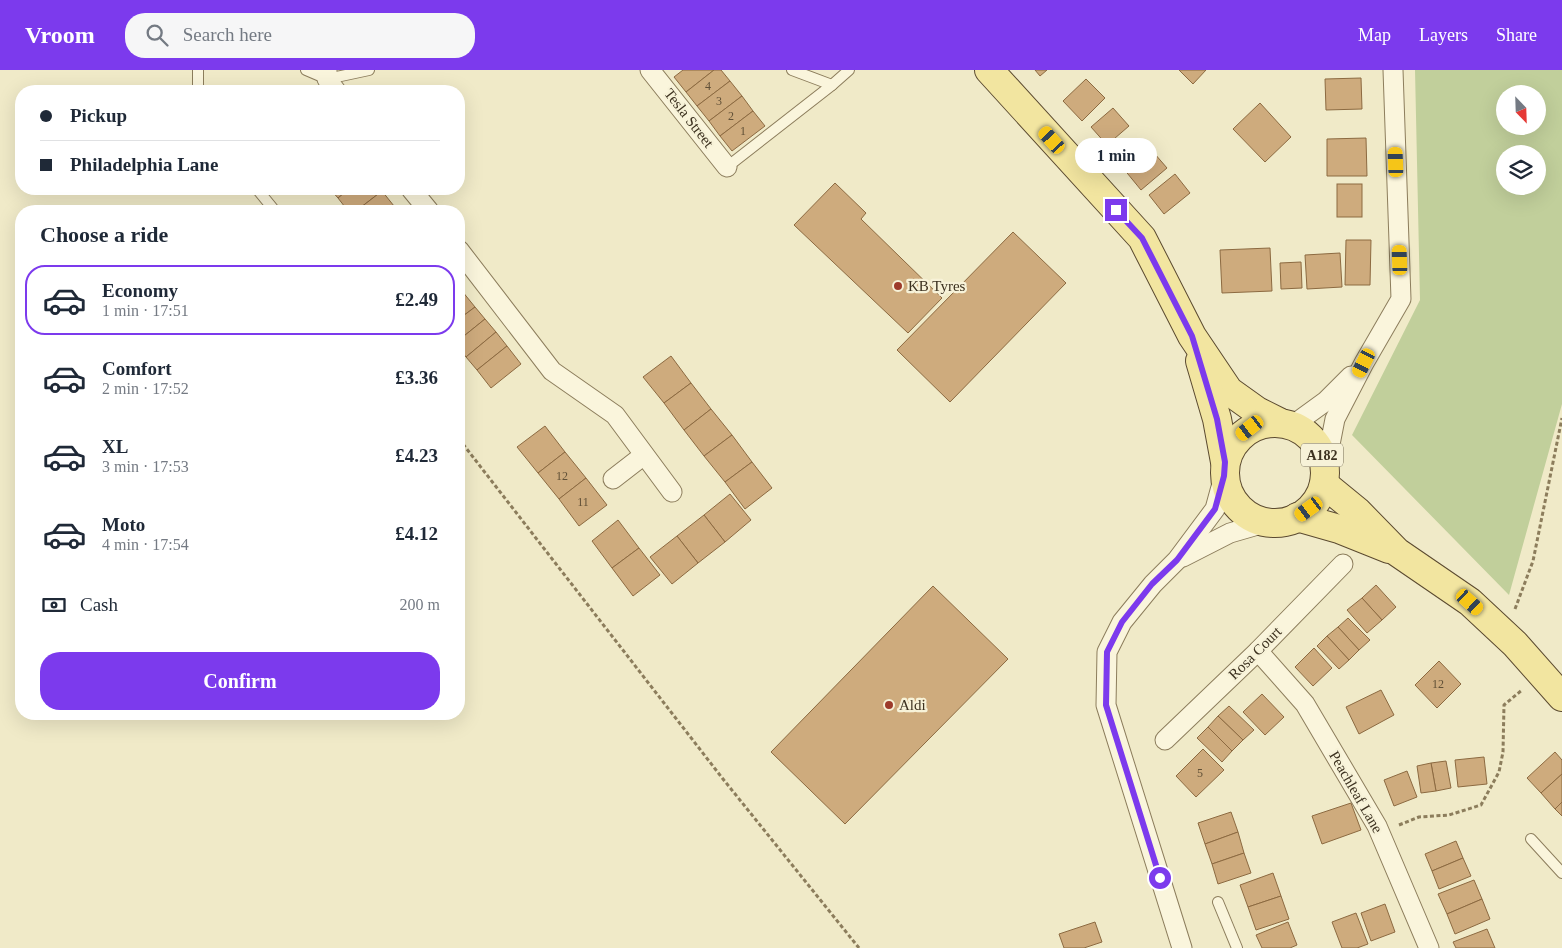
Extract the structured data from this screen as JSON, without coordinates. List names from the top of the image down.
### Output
{
  "streets": {
    "main road": ["A182"],
    "street": ["Tesla Street", "Rosa Court", "Peachleaf Lane"]
  },
  "crossings": [
    ["Rosa Court", "Peachleaf Lane"]
  ],
  "places": ["KB Tyres", "Aldi"],
  "house_numbers": [
    "4",
    "3",
    "2",
    "1",
    "12",
    "11",
    "12",
    "5"
  ],
  "north": "bottom right",
  "page": {
    "header": "Vroom",
    "search": "Search here",
    "nav": ["Map", "Layers", "Share"],
    "banner": ["Pickup", "Philadelphia Lane"],
    "bubble": "1 min",
    "heading": "Choose a ride",
    "list": [
      {
        "name": "Economy",
        "note": "1 min · 17:51",
        "value": "£2.49"
      },
      {
        "name": "Comfort",
        "note": "2 min · 17:52",
        "value": "£3.36"
      },
      {
        "name": "XL",
        "note": "3 min · 17:53",
        "value": "£4.23"
      },
      {
        "name": "Moto",
        "note": "4 min · 17:54",
        "value": "£4.12"
      }
    ],
    "pay": ["Cash", "200 m"],
    "buttons": "Confirm"
  }
}
